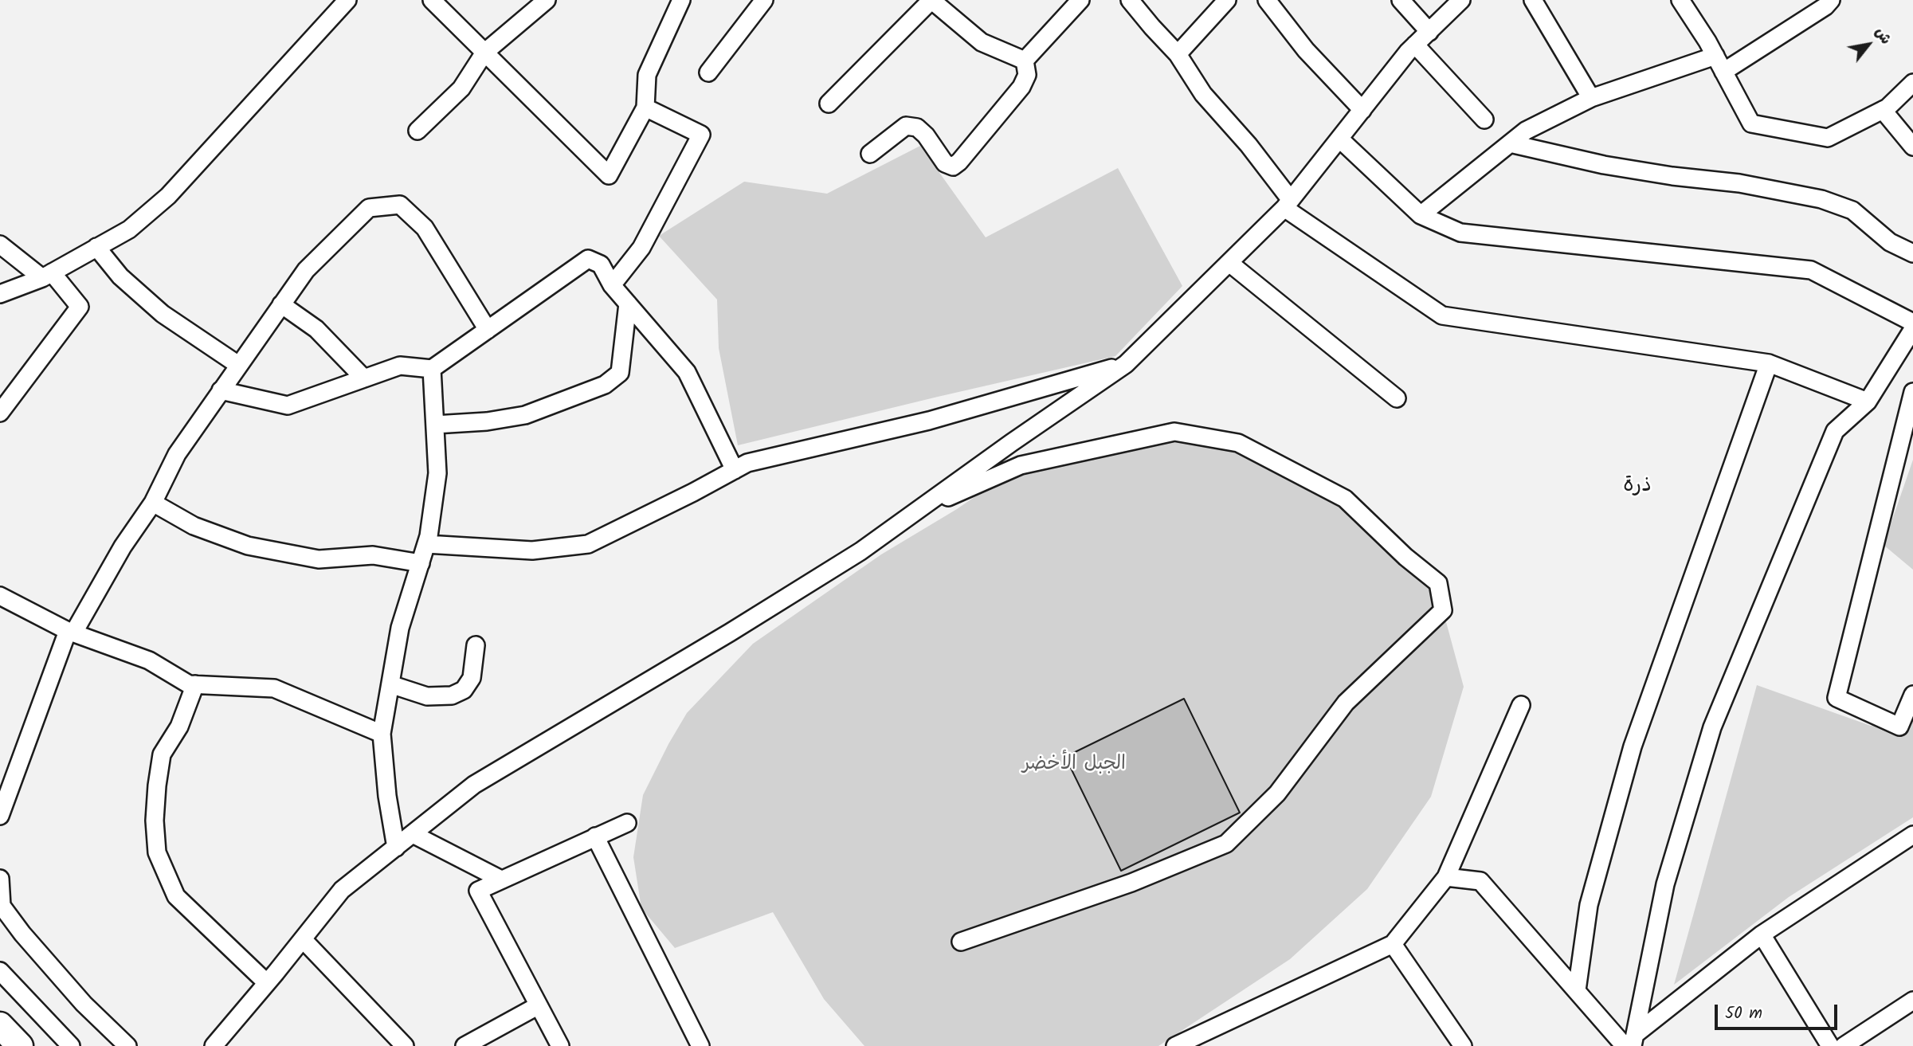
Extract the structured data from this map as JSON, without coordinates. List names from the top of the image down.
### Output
{
  "districts": ["ذرة"],
  "parks": ["الجبل الأخضر"],
  "scale_bar": "50 m",
  "north": "top right"
}
